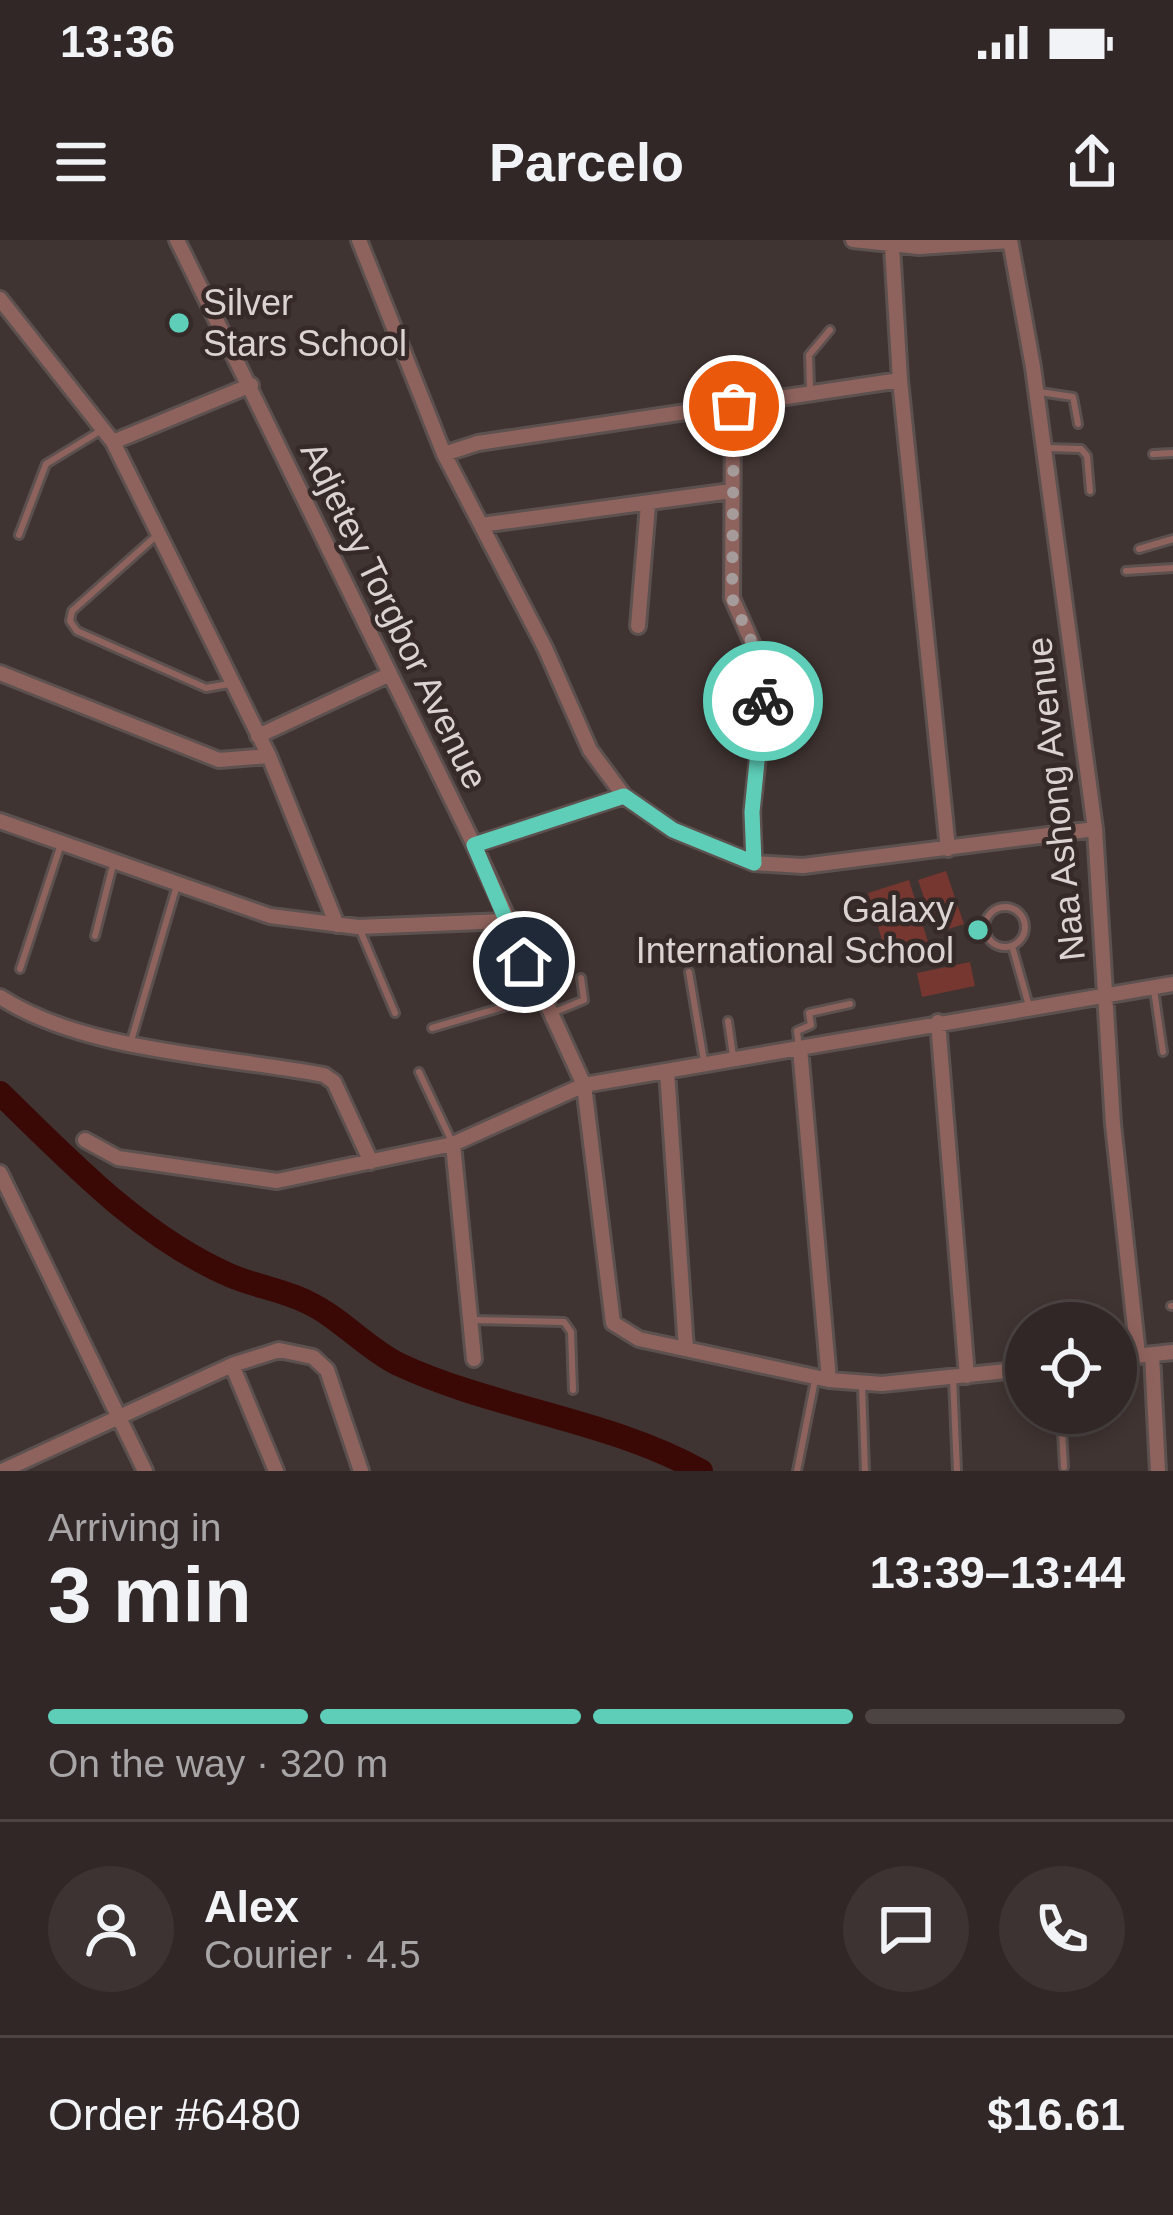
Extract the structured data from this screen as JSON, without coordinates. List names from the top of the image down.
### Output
{
  "streets": {
    "street": ["Adjetey Torgbor Avenue", "Naa Ashong Avenue"]
  },
  "places": ["Silver Stars School", "Galaxy International School"],
  "page": {
    "status": "13:36",
    "header": "Parcelo",
    "heading": ["3 min", "Arriving in", "13:39–13:44"],
    "panel": [
      "Alex",
      "Courier · 4.5",
      "Order #6480",
      "$16.61"
    ],
    "bar": "On the way · 320 m"
  }
}
